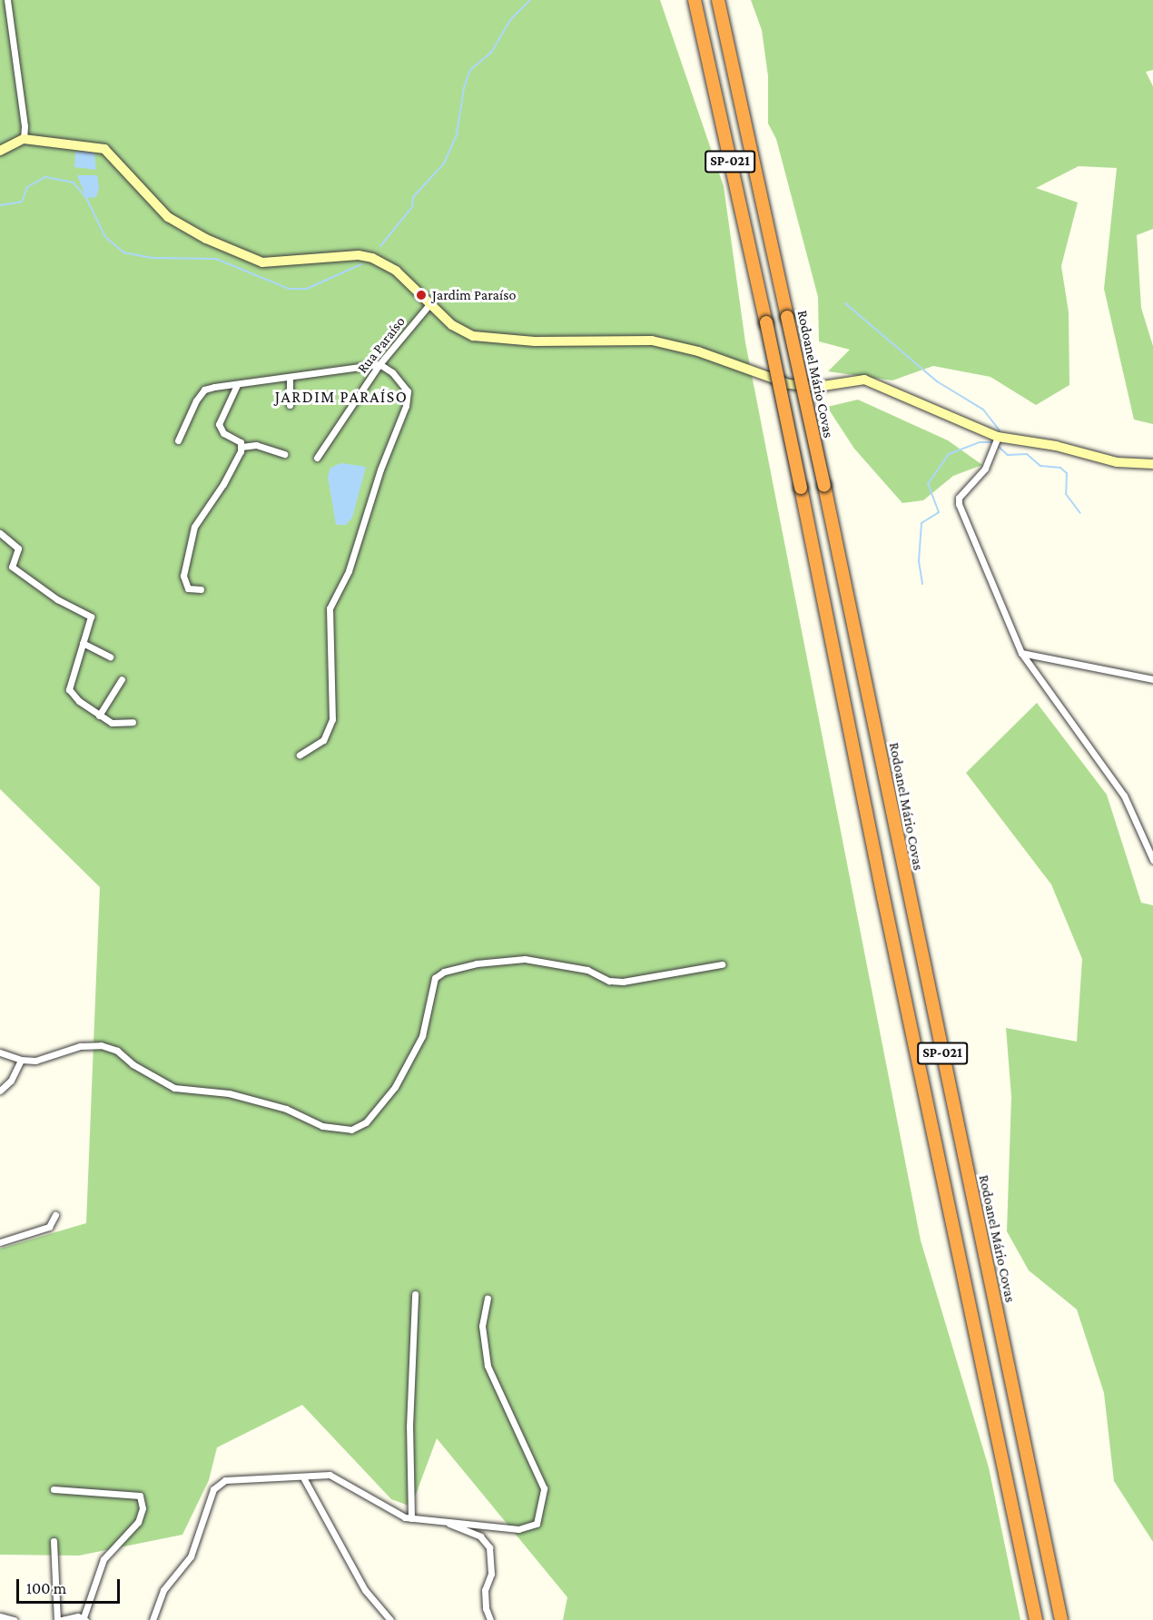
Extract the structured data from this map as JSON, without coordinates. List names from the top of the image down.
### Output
{
  "streets": {
    "highway": ["SP-021", "Rodoanel Mário Covas"],
    "street": ["Rua Paraíso"]
  },
  "districts": ["JARDIM PARAÍSO"],
  "places": ["Jardim Paraíso"],
  "scale_bar": "100 m"
}
